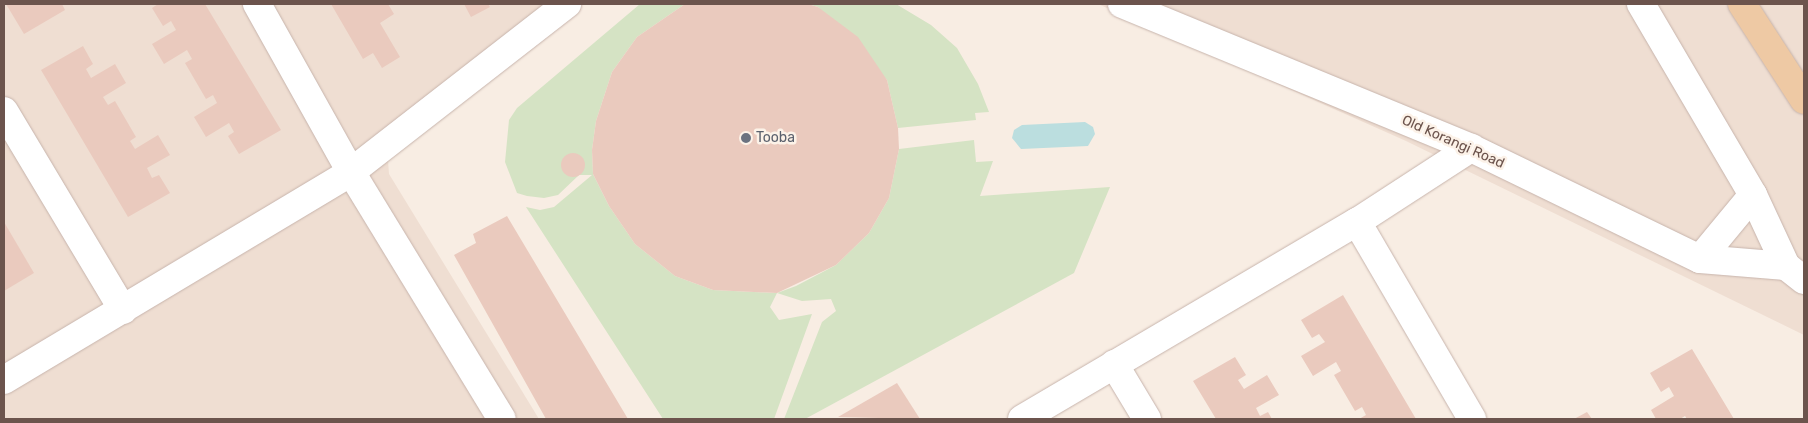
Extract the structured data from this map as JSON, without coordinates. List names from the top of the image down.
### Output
{
  "streets": {
    "street": ["Old Korangi Road"]
  },
  "places": ["Tooba"]
}
